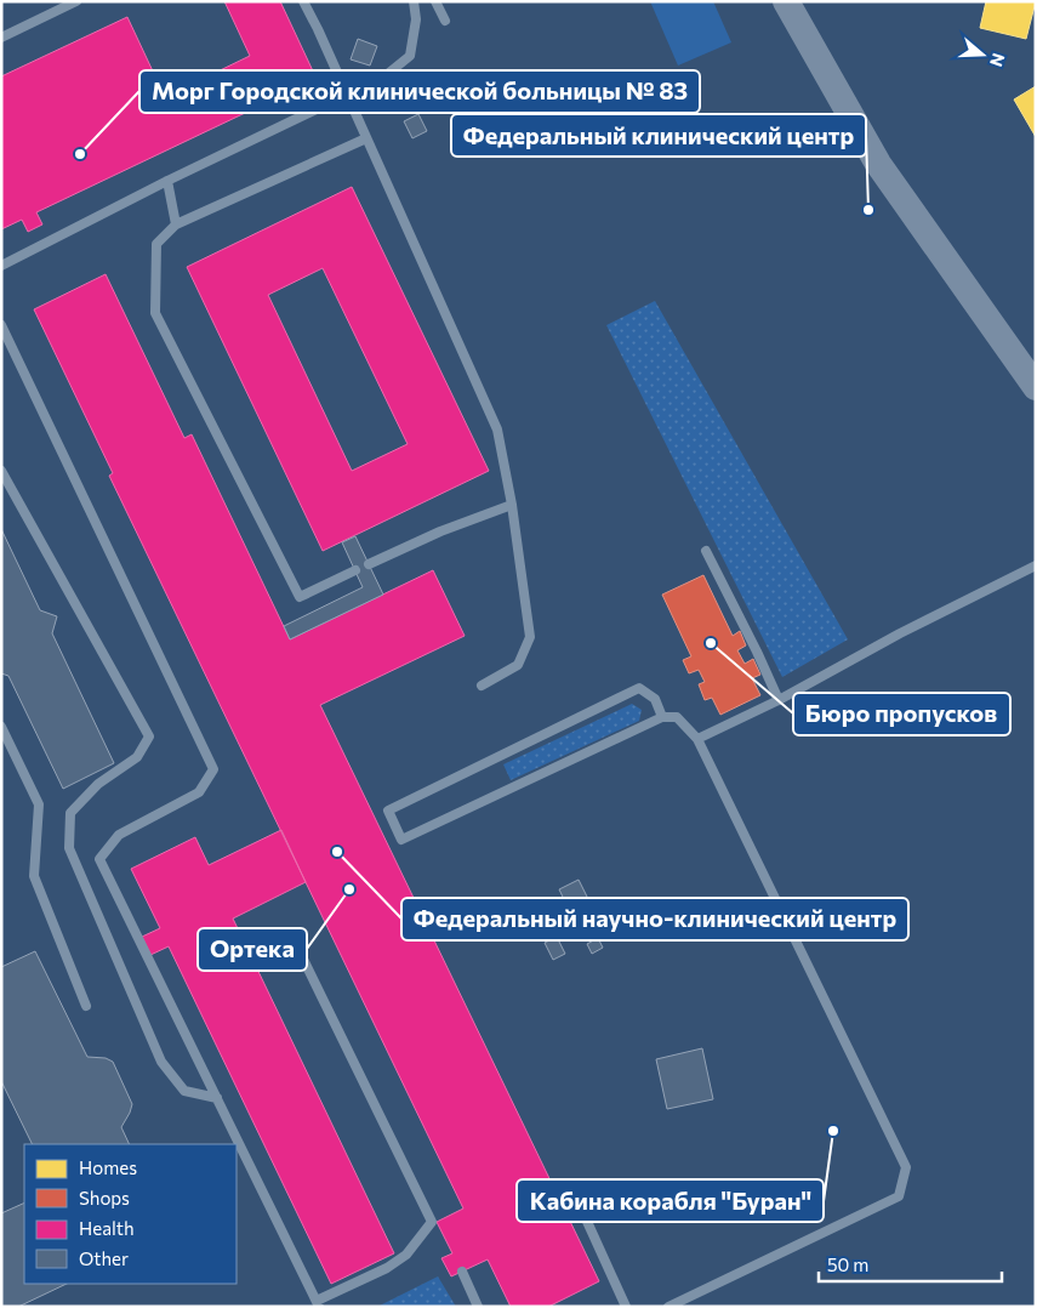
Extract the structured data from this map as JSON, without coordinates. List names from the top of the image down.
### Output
{
  "places": [
    "Морг Городской клинической больницы № 83",
    "Федеральный клинический центр",
    "Бюро пропусков",
    "Федеральный научно-клинический центр",
    "Ортека",
    "Кабина корабля \"Буран\""
  ],
  "legend": [
    "Homes",
    "Shops",
    "Health",
    "Other"
  ],
  "scale_bar": "50 m",
  "north": "right"
}
